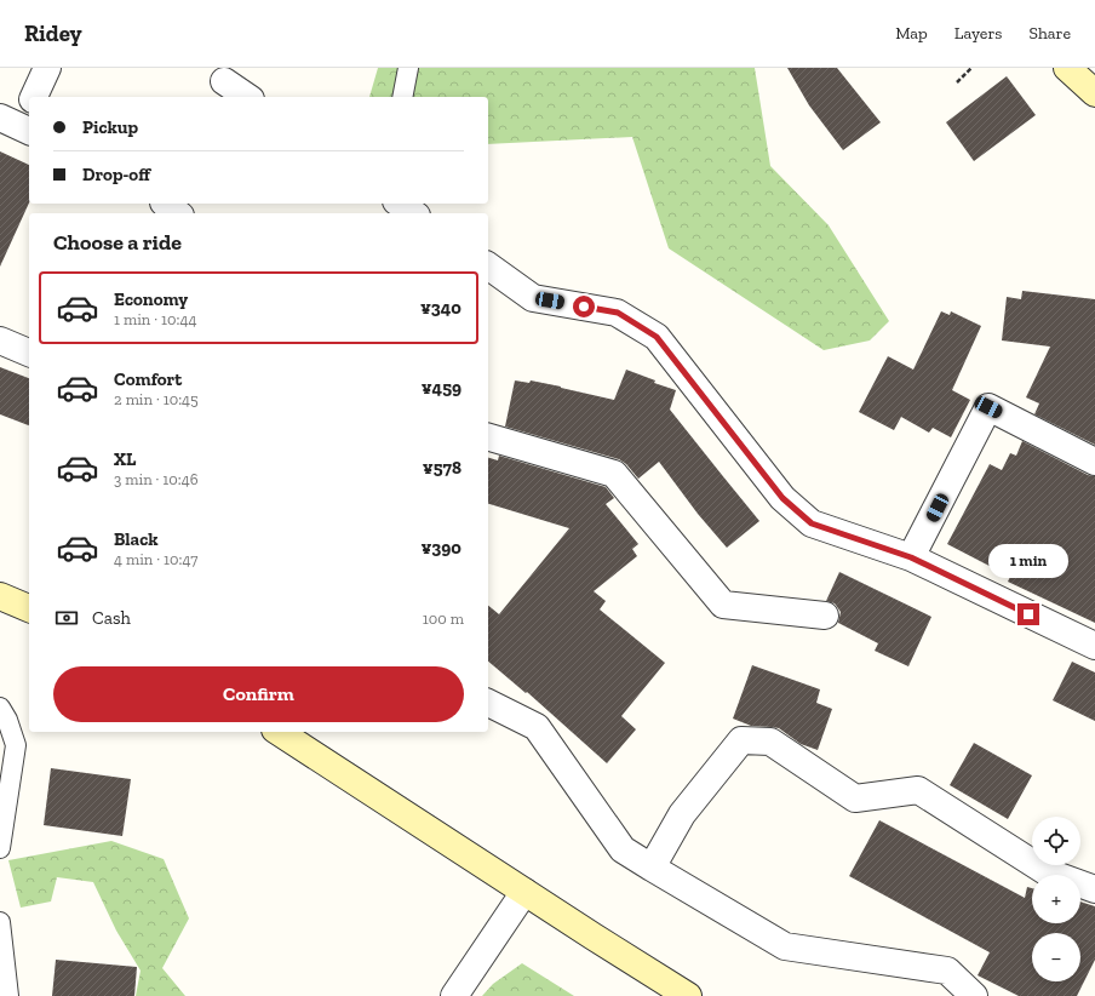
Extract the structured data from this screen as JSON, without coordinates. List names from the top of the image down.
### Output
{
  "page": {
    "header": "Ridey",
    "nav": ["Map", "Layers", "Share"],
    "banner": ["Pickup", "Drop-off"],
    "heading": "Choose a ride",
    "list": [
      {
        "name": "Economy",
        "note": "1 min · 10:44",
        "value": "¥340"
      },
      {
        "name": "Comfort",
        "note": "2 min · 10:45",
        "value": "¥459"
      },
      {
        "name": "XL",
        "note": "3 min · 10:46",
        "value": "¥578"
      },
      {
        "name": "Black",
        "note": "4 min · 10:47",
        "value": "¥390"
      }
    ],
    "bubble": "1 min",
    "pay": ["Cash", "100 m"],
    "buttons": "Confirm",
    "map_buttons": ["+", "−"]
  }
}
